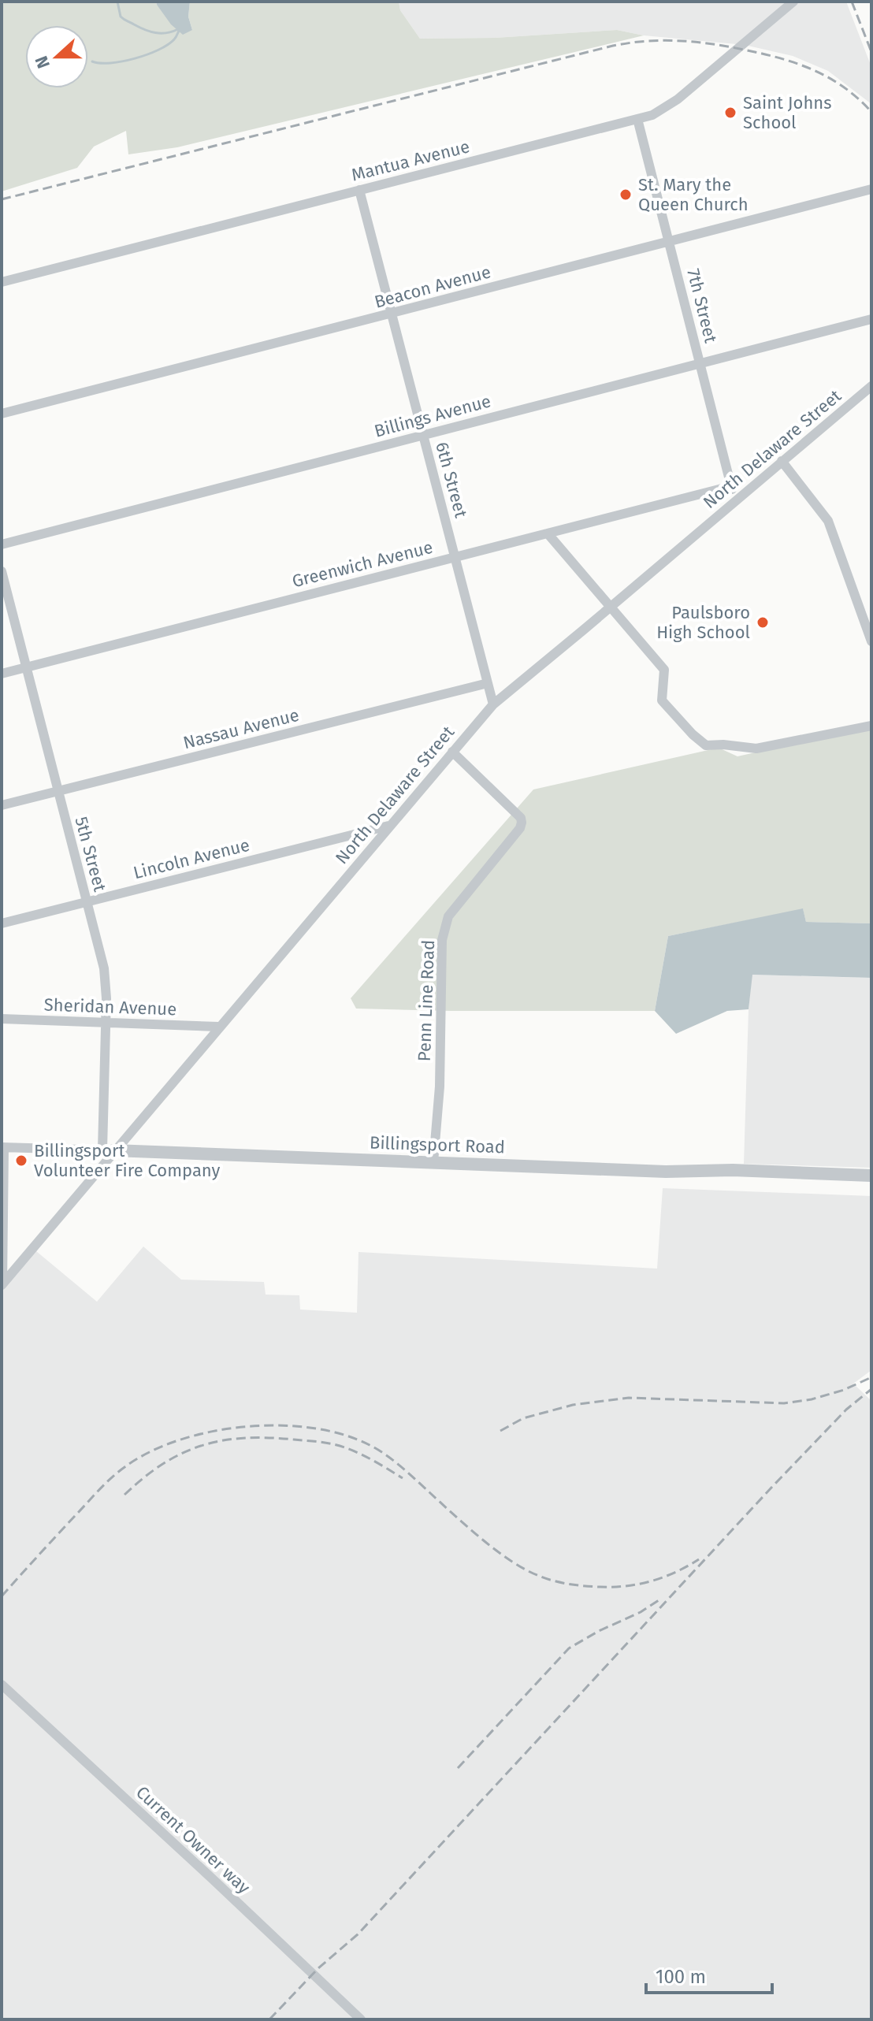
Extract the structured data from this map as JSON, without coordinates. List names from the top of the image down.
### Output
{
  "streets": {
    "street": [
      "Mantua Avenue",
      "Beacon Avenue",
      "7th Street",
      "Billings Avenue",
      "North Delaware Street",
      "6th Street",
      "Greenwich Avenue",
      "Nassau Avenue",
      "5th Street",
      "Lincoln Avenue",
      "Penn Line Road",
      "Sheridan Avenue",
      "Billingsport Road",
      "Current Owner way"
    ]
  },
  "crossings": [
    ["Mantua Avenue", "7th Street"],
    ["Mantua Avenue", "6th Street"],
    ["Beacon Avenue", "7th Street"],
    ["Beacon Avenue", "6th Street"],
    ["7th Street", "Billings Avenue"],
    ["7th Street", "North Delaware Street"],
    ["7th Street", "Greenwich Avenue"],
    ["Billings Avenue", "6th Street"],
    ["North Delaware Street", "6th Street"],
    ["North Delaware Street", "5th Street"],
    ["North Delaware Street", "Lincoln Avenue"],
    ["North Delaware Street", "Penn Line Road"],
    ["North Delaware Street", "Sheridan Avenue"],
    ["North Delaware Street", "Billingsport Road"],
    ["6th Street", "Greenwich Avenue"],
    ["6th Street", "Nassau Avenue"],
    ["Greenwich Avenue", "5th Street"],
    ["Nassau Avenue", "5th Street"],
    ["5th Street", "Lincoln Avenue"],
    ["5th Street", "Sheridan Avenue"],
    ["5th Street", "Billingsport Road"],
    ["Penn Line Road", "Billingsport Road"]
  ],
  "places": [
    "Saint Johns School",
    "St. Mary the Queen Church",
    "Paulsboro High School",
    "Billingsport Volunteer Fire Company"
  ],
  "scale_bar": "100 m",
  "north": "left"
}
